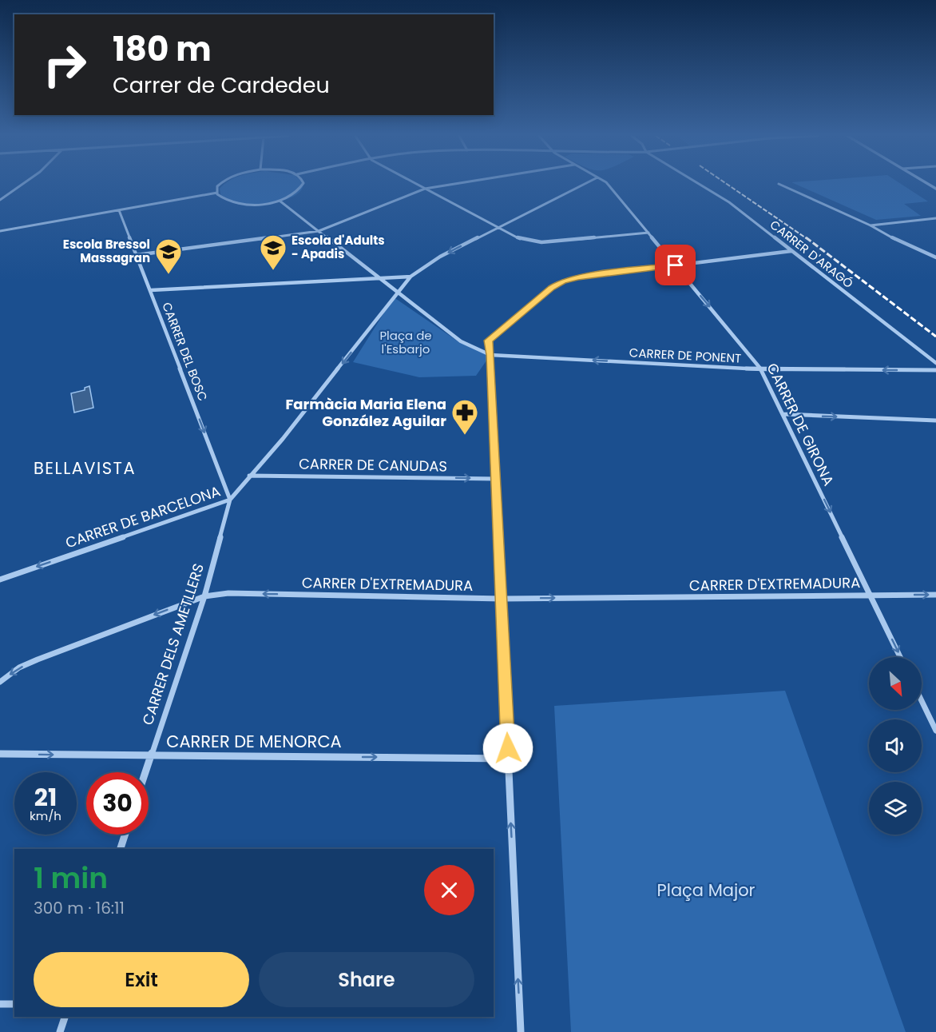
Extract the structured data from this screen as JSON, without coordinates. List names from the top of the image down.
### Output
{
  "streets": {
    "street": [
      "CARRER D'ARAGÓ",
      "CARRER DEL BOSC",
      "CARRER DE PONENT",
      "CARRER DE GIRONA",
      "CARRER DE CANUDAS",
      "CARRER DE BARCELONA",
      "CARRER D'EXTREMADURA",
      "CARRER DELS AMETLLERS",
      "CARRER DE MENORCA"
    ]
  },
  "crossings": [
    ["CARRER DEL BOSC", "CARRER DE BARCELONA"],
    ["CARRER DEL BOSC", "CARRER DELS AMETLLERS"],
    ["CARRER DE PONENT", "CARRER DE GIRONA"],
    ["CARRER DE GIRONA", "CARRER D'EXTREMADURA"],
    ["CARRER DE CANUDAS", "CARRER DE BARCELONA"],
    ["CARRER DE BARCELONA", "CARRER DELS AMETLLERS"],
    ["CARRER D'EXTREMADURA", "CARRER DELS AMETLLERS"],
    ["CARRER DELS AMETLLERS", "CARRER DE MENORCA"]
  ],
  "one_way": [
    "CARRER DEL BOSC",
    "CARRER DE PONENT",
    "CARRER DE GIRONA",
    "CARRER DE CANUDAS",
    "CARRER DE BARCELONA",
    "CARRER DE MENORCA"
  ],
  "districts": ["BELLAVISTA"],
  "parks": ["Plaça de l'Esbarjo", "Plaça Major"],
  "places": {
    "school or university": ["Escola d'Adults - Apadis", "Escola Bressol Massagran"],
    "pharmacy": ["Farmàcia Maria Elena González Aguilar"]
  },
  "north": "bottom right",
  "page": {
    "turn": ["180 m", "Carrer de Cardedeu"],
    "speed": "21 km/h",
    "limit": "30",
    "heading": ["1 min", "300 m · 16:11"],
    "buttons": ["Exit", "Share"]
  }
}
